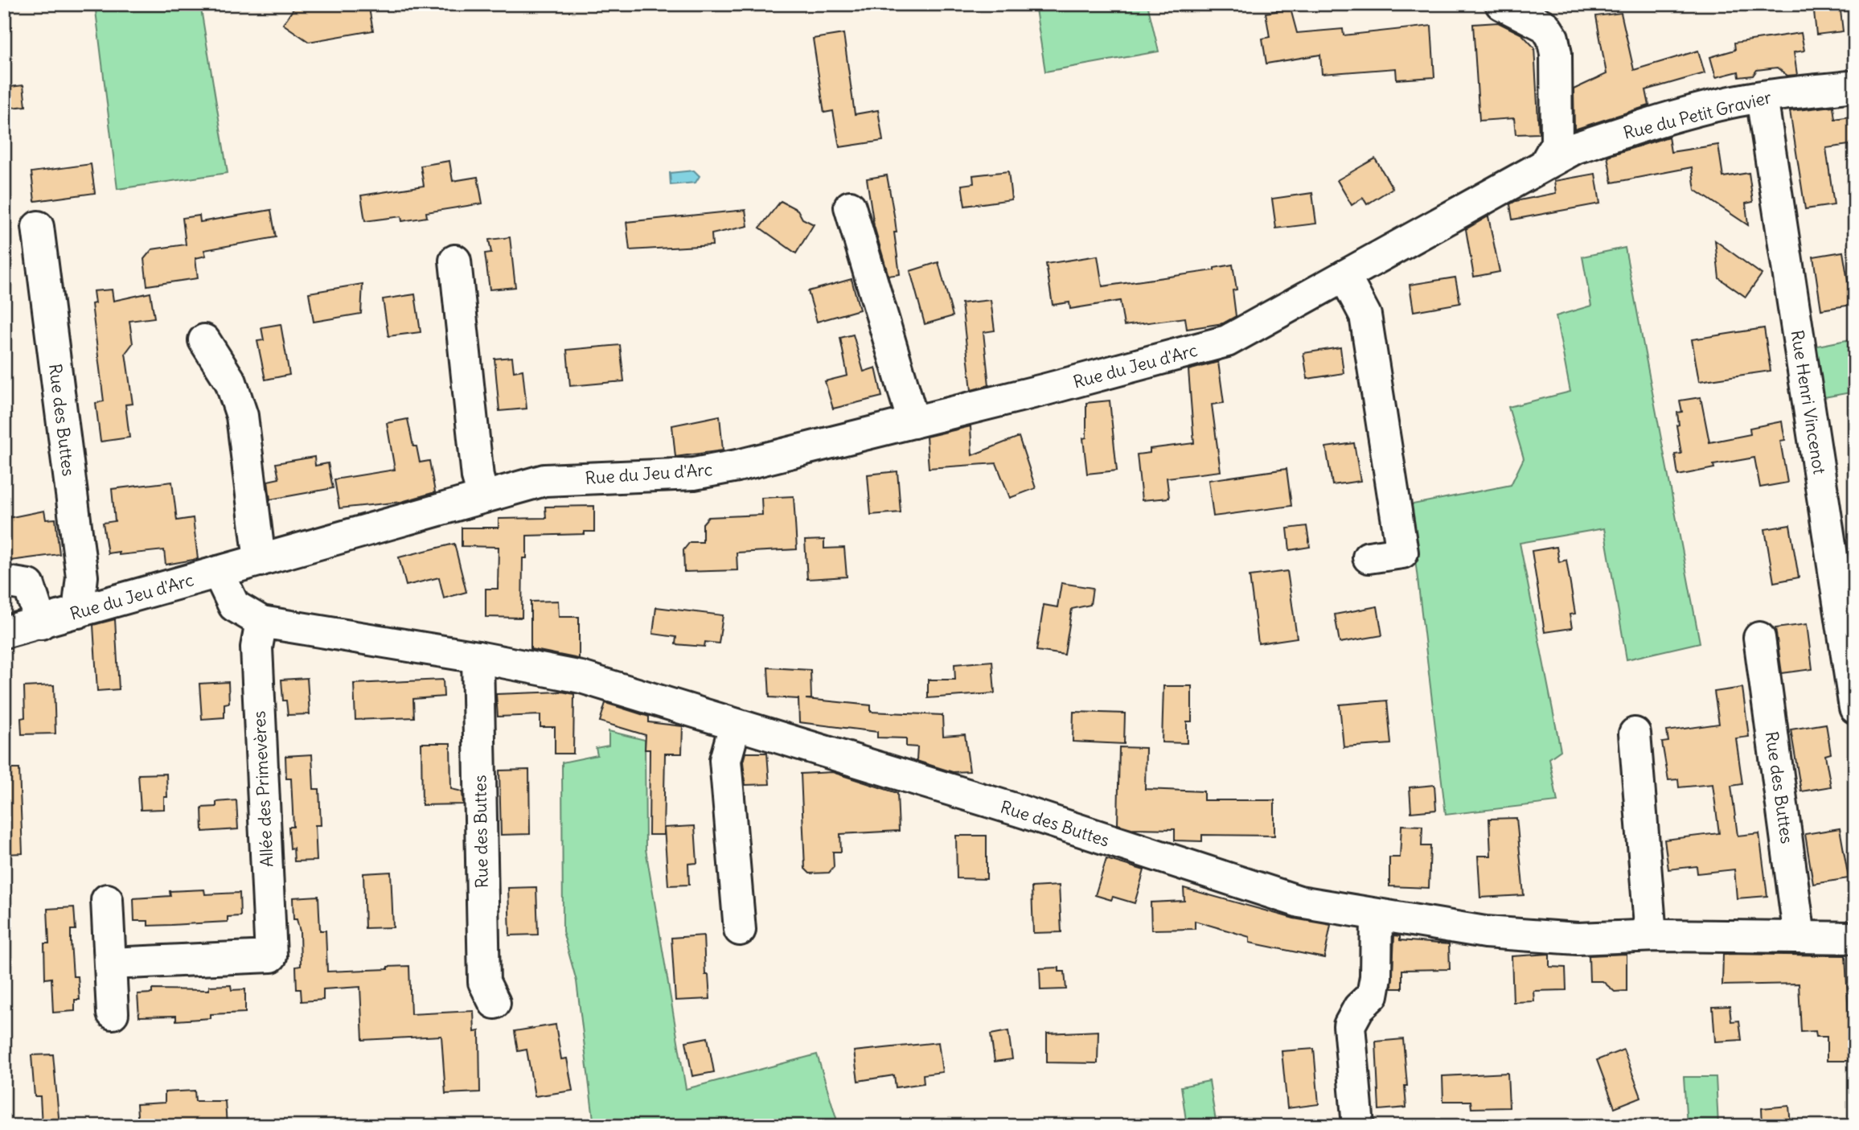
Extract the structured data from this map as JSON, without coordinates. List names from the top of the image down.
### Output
{
  "streets": {
    "street": [
      "Rue du Petit Gravier",
      "Rue du Jeu d'Arc",
      "Rue Henri Vincenot",
      "Rue des Buttes",
      "Allée des Primevères"
    ]
  },
  "crossings": [
    ["Rue du Petit Gravier", "Rue du Jeu d'Arc"],
    ["Rue du Petit Gravier", "Rue Henri Vincenot"],
    ["Rue du Jeu d'Arc", "Rue des Buttes"],
    ["Rue des Buttes", "Allée des Primevères"]
  ]
}
